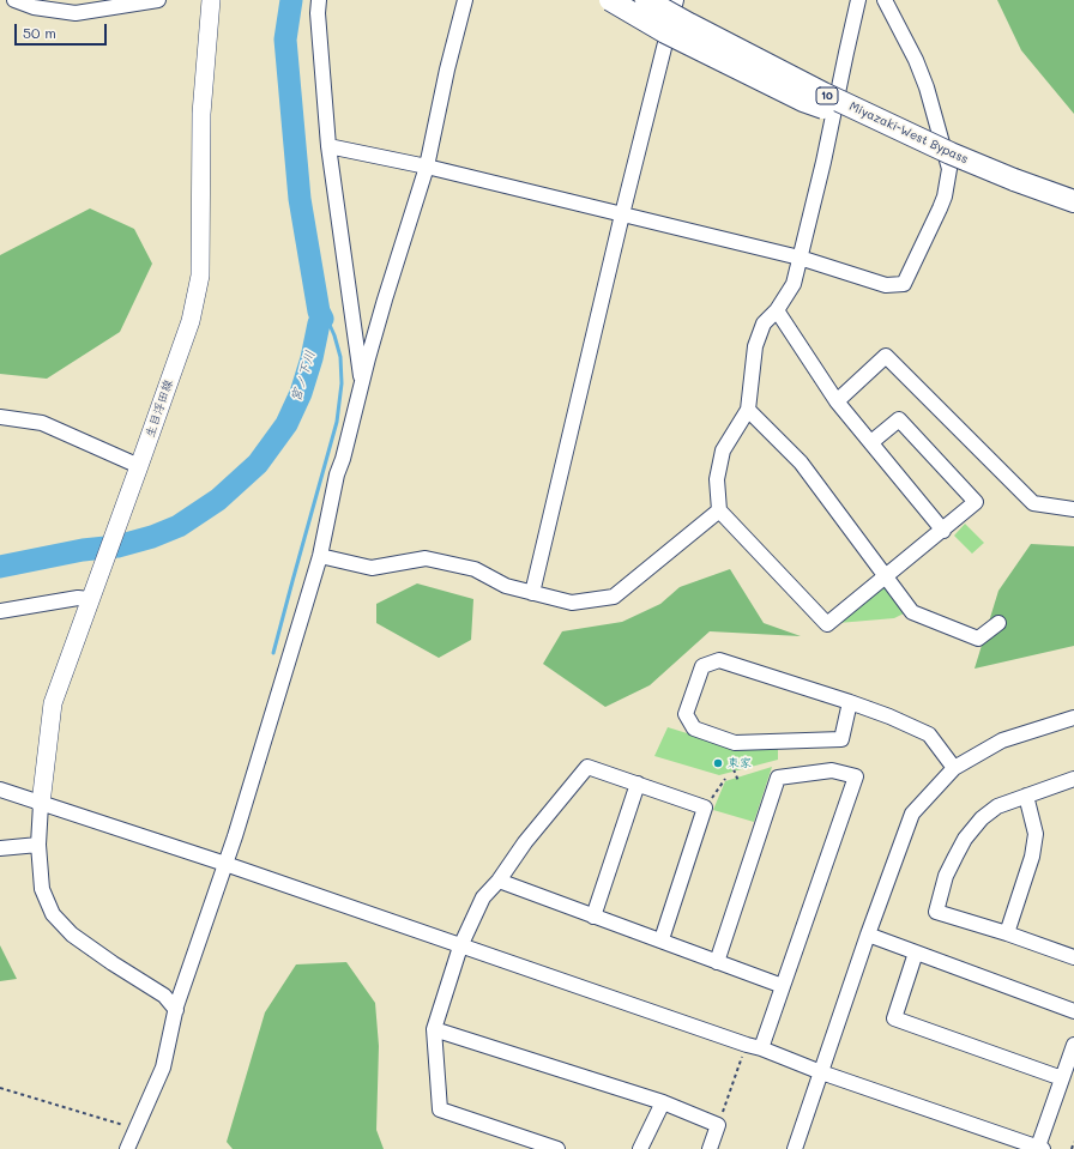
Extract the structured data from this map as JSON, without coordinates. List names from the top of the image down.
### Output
{
  "streets": {
    "highway": ["10", "Miyazaki-West Bypass"],
    "main road": ["生目浮田線"]
  },
  "water": ["宮ノ下川"],
  "places": ["東家"],
  "scale_bar": "50 m"
}
